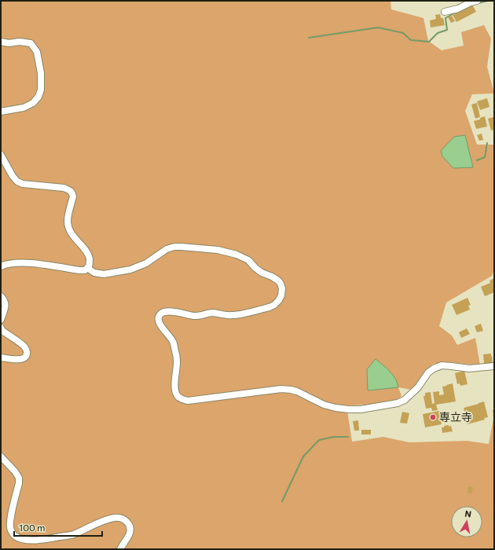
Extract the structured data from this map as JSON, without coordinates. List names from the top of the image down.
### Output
{
  "places": ["専立寺"],
  "scale_bar": "100 m",
  "north": "top"
}
